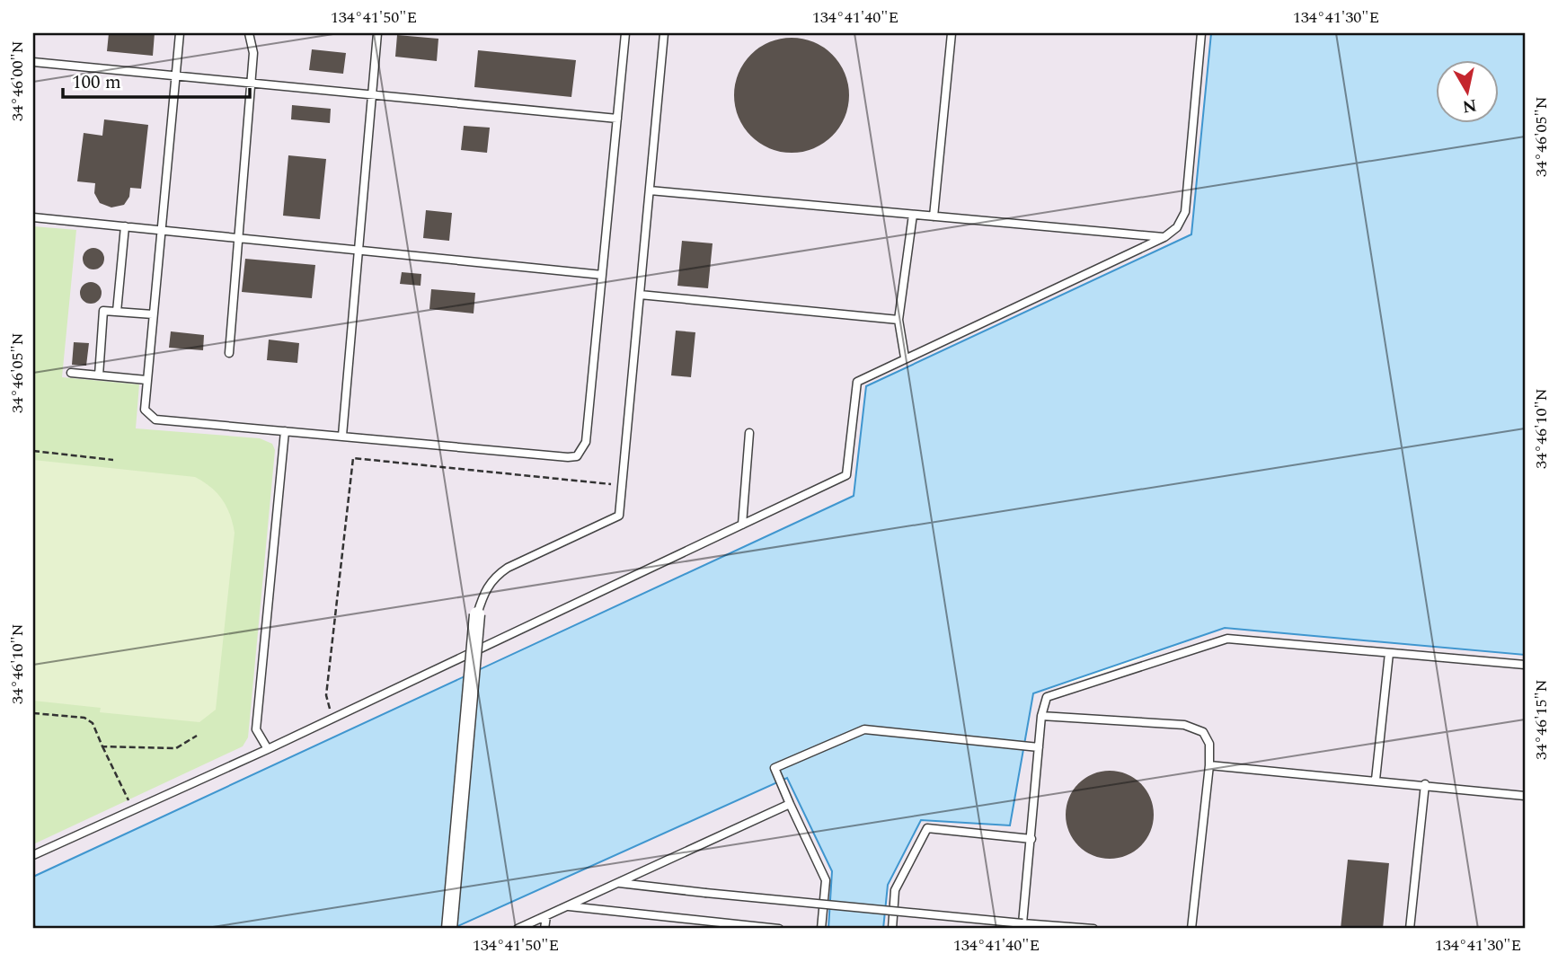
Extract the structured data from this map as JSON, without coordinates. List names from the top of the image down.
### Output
{
  "scale_bar": "100 m",
  "north": "bottom",
  "coordinates": [
    "134°41'50\"E",
    "134°41'40\"E",
    "134°41'30\"E",
    "34°46'00\"N",
    "34°46'05\"N",
    "34°46'10\"N",
    "34°46'15\"N"
  ]
}
